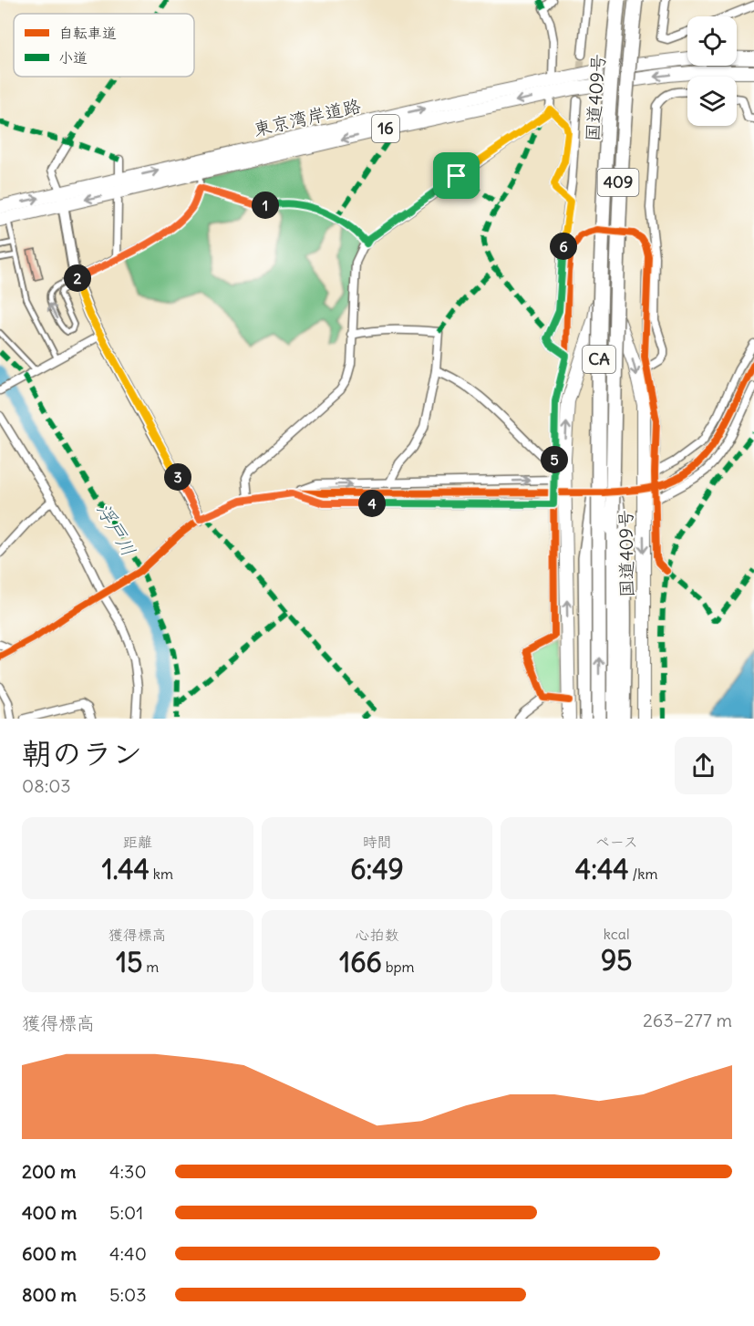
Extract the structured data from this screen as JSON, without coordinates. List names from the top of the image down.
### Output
{
  "streets": {
    "highway": [
      "国道409号",
      "東京湾岸道路",
      "16",
      "409",
      "CA"
    ]
  },
  "crossings": [
    ["国道409号", "東京湾岸道路"],
    ["国道409号", "CA"]
  ],
  "water": ["浮戸川"],
  "legend": ["自転車道", "小道"],
  "page": {
    "pins": [
      "1",
      "6",
      "2",
      "5",
      "3",
      "4"
    ],
    "heading": ["朝のラン", "08:03"],
    "stats": [
      ["距離", "1.44 km"],
      ["時間", "6:49"],
      ["ペース", "4:44 /km"],
      ["獲得標高", "15 m"],
      ["心拍数", "166 bpm"],
      ["kcal", "95"]
    ],
    "chart": ["獲得標高", "263–277 m"],
    "list": [
      {
        "name": "200 m",
        "note": "4:30"
      },
      {
        "name": "400 m",
        "note": "5:01"
      },
      {
        "name": "600 m",
        "note": "4:40"
      },
      {
        "name": "800 m",
        "note": "5:03"
      }
    ]
  }
}
